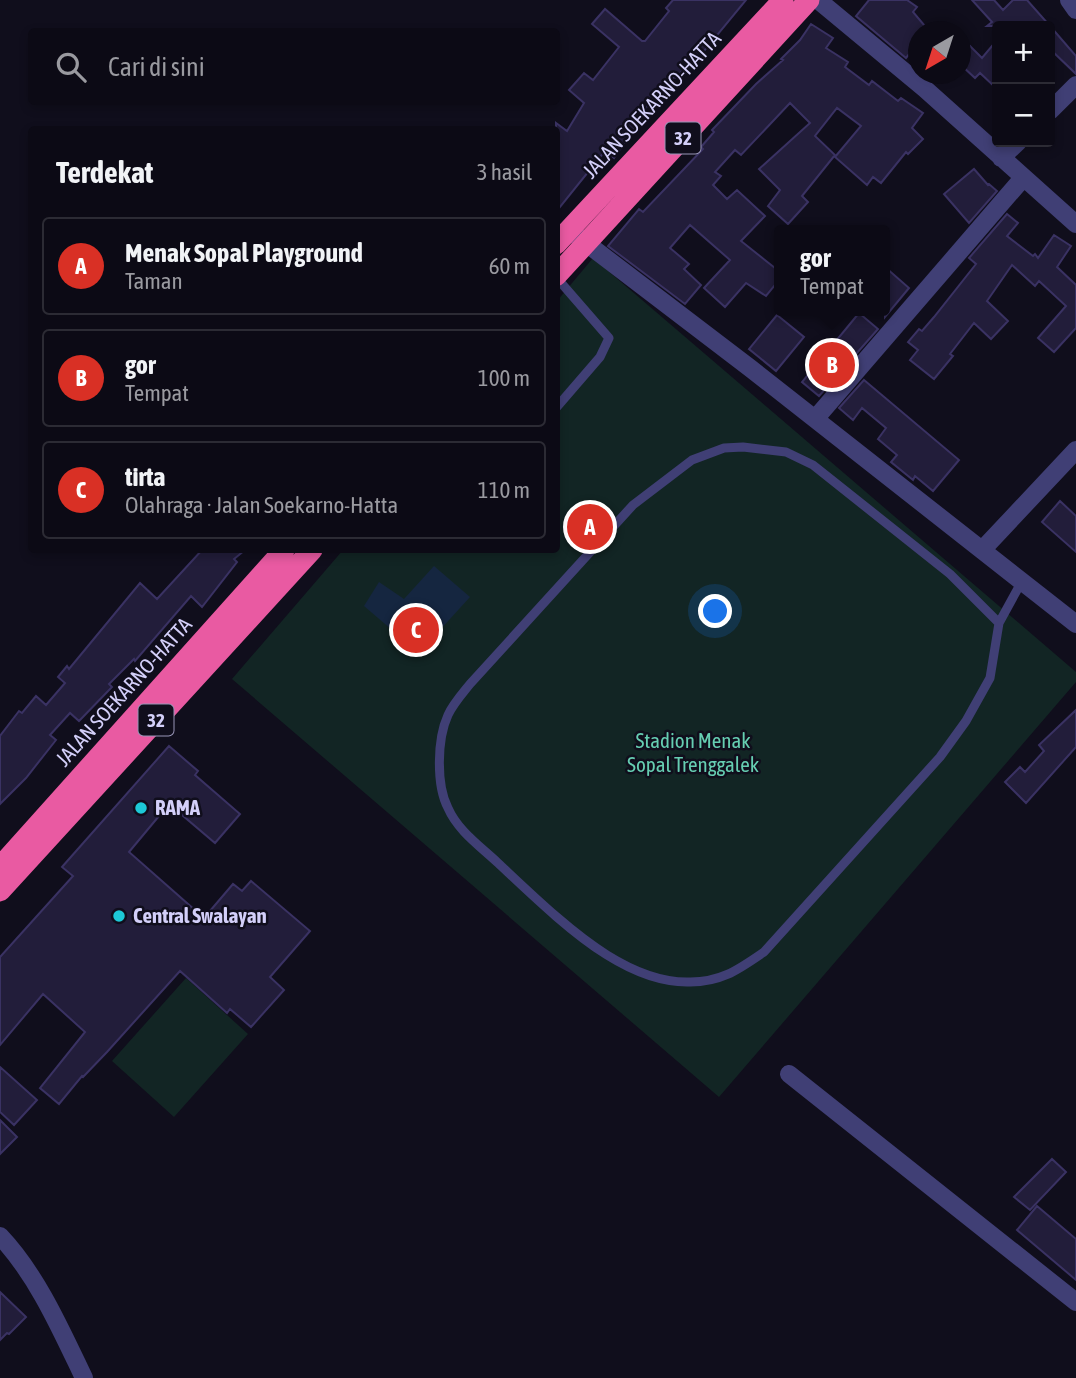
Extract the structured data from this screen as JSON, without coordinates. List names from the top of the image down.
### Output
{
  "streets": {
    "highway": ["JALAN SOEKARNO-HATTA", "32"]
  },
  "parks": ["Stadion Menak Sopal Trenggalek"],
  "places": ["RAMA", "Central Swalayan"],
  "north": "bottom left",
  "page": {
    "map_buttons": ["+", "−"],
    "search": "Cari di sini",
    "heading": ["Terdekat", "3 hasil"],
    "list": [
      {
        "mark": "A",
        "name": "Menak Sopal Playground",
        "note": "Taman",
        "value": "60 m"
      },
      {
        "mark": "B",
        "name": "gor",
        "note": "Tempat",
        "value": "100 m"
      },
      {
        "mark": "C",
        "name": "tirta",
        "note": "Olahraga · Jalan Soekarno-Hatta",
        "value": "110 m"
      }
    ],
    "popup": ["gor", "Tempat"],
    "pins": ["B", "A", "C"]
  }
}
